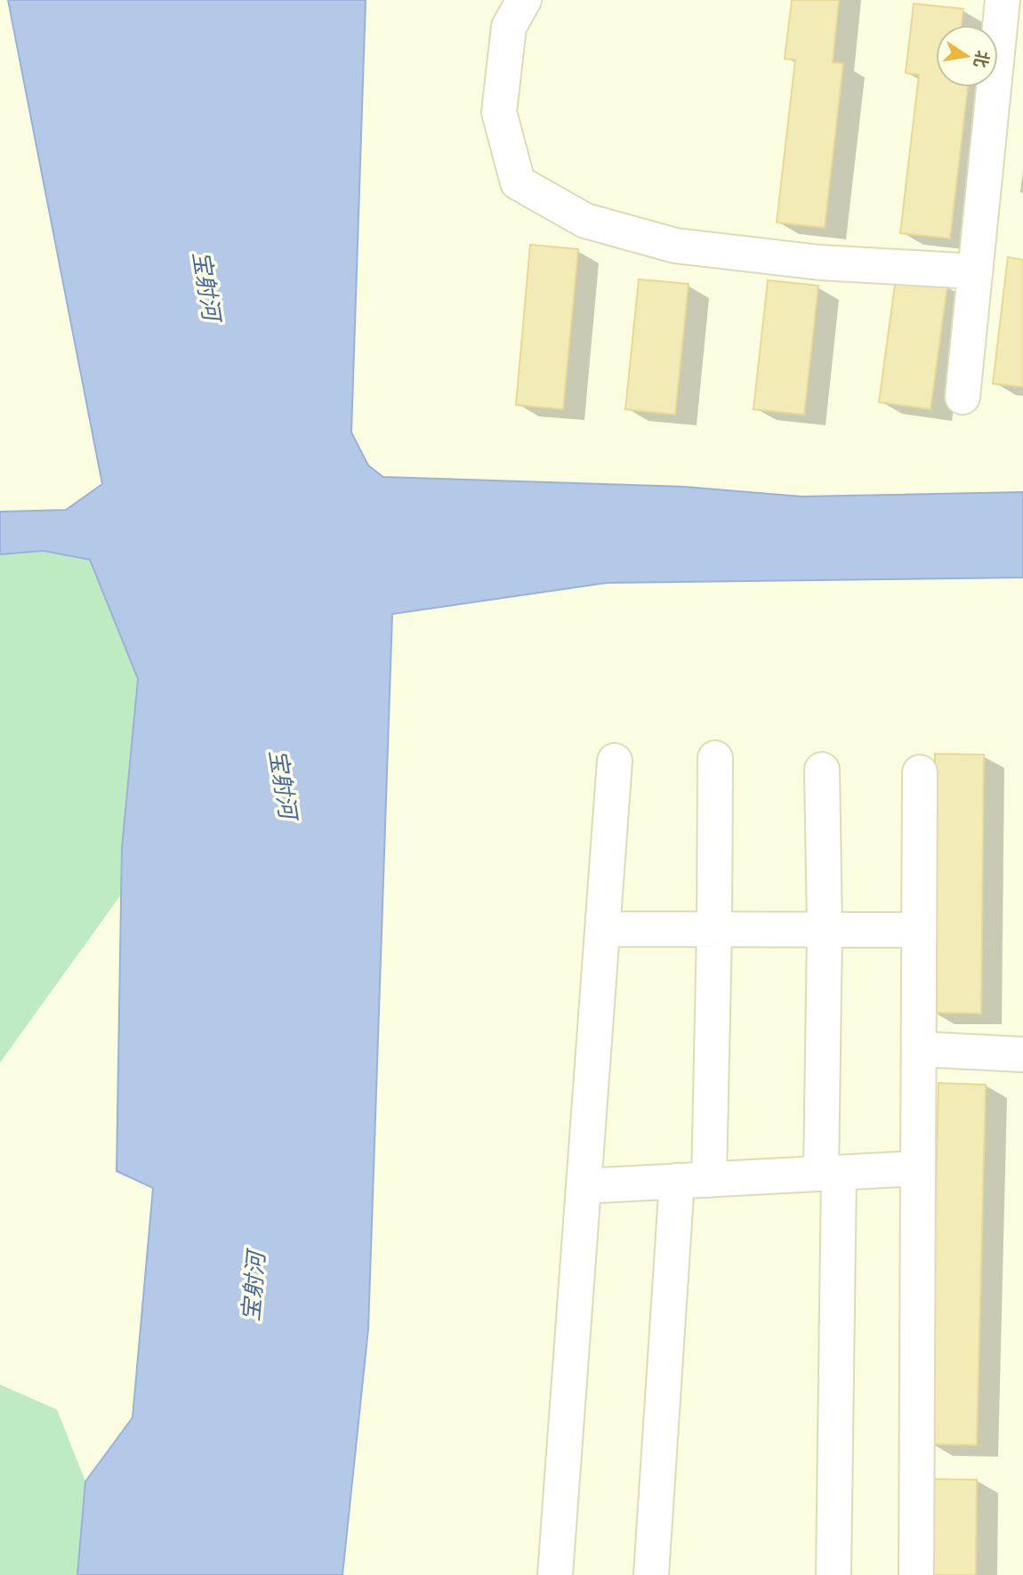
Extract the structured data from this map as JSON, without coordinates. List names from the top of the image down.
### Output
{
  "water": ["宝射河"],
  "north": "right"
}
